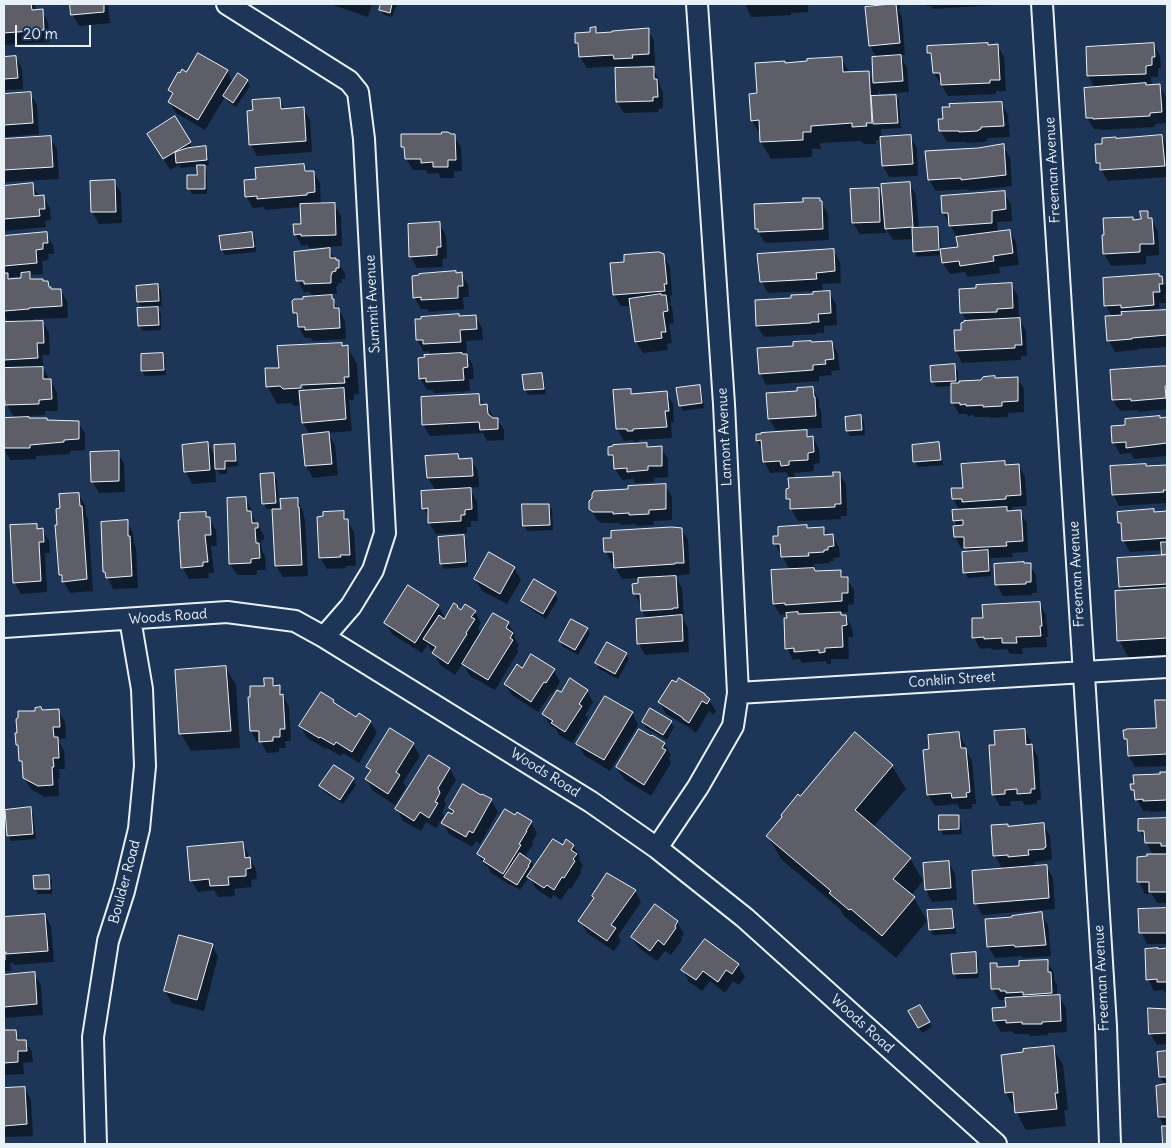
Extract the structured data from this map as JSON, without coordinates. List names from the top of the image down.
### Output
{
  "streets": {
    "street": [
      "Freeman Avenue",
      "Summit Avenue",
      "Lamont Avenue",
      "Woods Road",
      "Conklin Street",
      "Boulder Road"
    ]
  },
  "crossings": [
    ["Freeman Avenue", "Conklin Street"],
    ["Summit Avenue", "Woods Road"],
    ["Lamont Avenue", "Woods Road"],
    ["Lamont Avenue", "Conklin Street"],
    ["Woods Road", "Boulder Road"]
  ],
  "scale_bar": "20 m"
}
